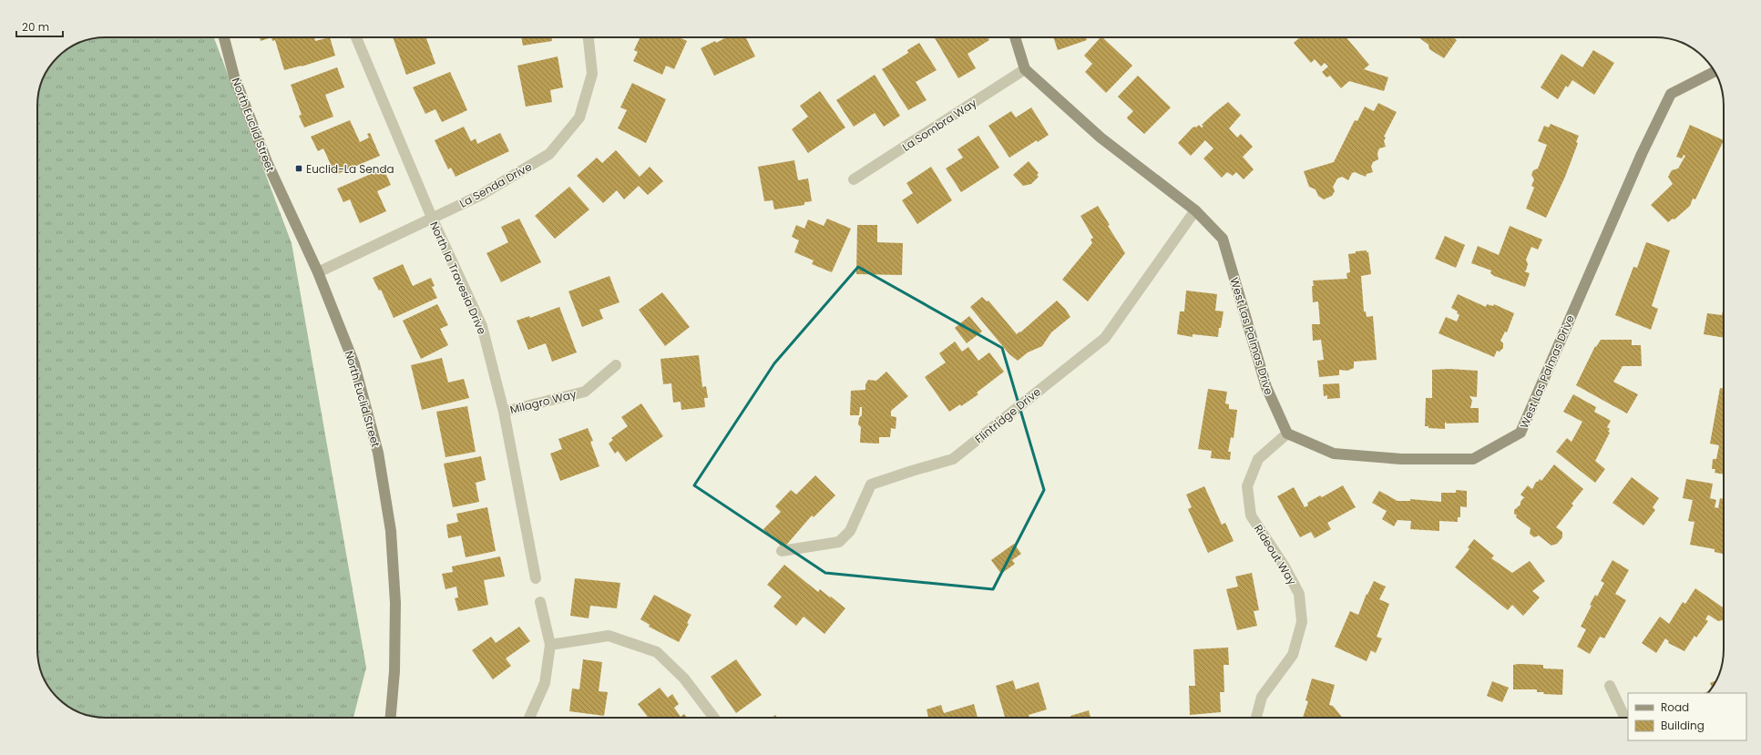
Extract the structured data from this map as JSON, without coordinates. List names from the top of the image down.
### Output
{
  "streets": {
    "street": [
      "North Euclid Street",
      "La Sombra Way",
      "La Senda Drive",
      "North la Travesia Drive",
      "West Las Palmas Drive",
      "Milagro Way",
      "Flintridge Drive",
      "Rideout Way"
    ]
  },
  "crossings": [
    ["North Euclid Street", "La Senda Drive"],
    ["La Sombra Way", "West Las Palmas Drive"],
    ["La Senda Drive", "North la Travesia Drive"],
    ["North la Travesia Drive", "Milagro Way"],
    ["West Las Palmas Drive", "Flintridge Drive"],
    ["West Las Palmas Drive", "Rideout Way"]
  ],
  "places": {
    "transit": ["Euclid-La Senda"]
  },
  "legend": ["Road", "Building"],
  "scale_bar": "20 m"
}
